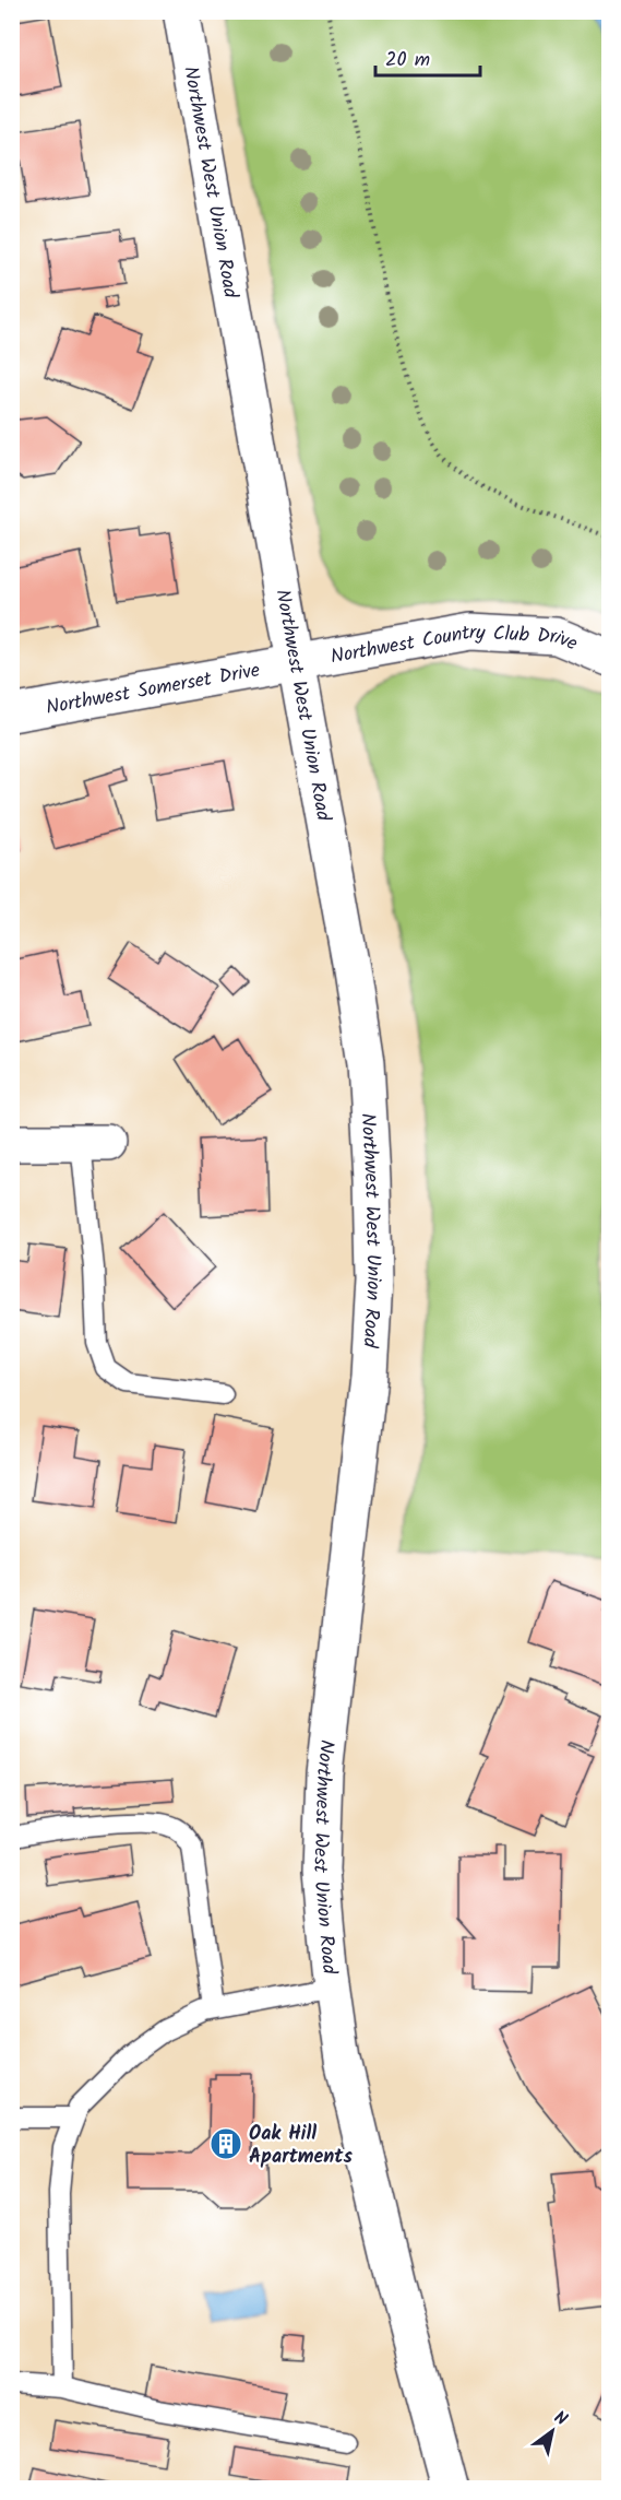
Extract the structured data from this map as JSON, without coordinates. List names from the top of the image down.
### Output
{
  "streets": {
    "main road": ["Northwest West Union Road", "Northwest Country Club Drive", "Northwest Somerset Drive"]
  },
  "crossings": [
    ["Northwest West Union Road", "Northwest Country Club Drive"],
    ["Northwest West Union Road", "Northwest Somerset Drive"],
    ["Northwest Country Club Drive", "Northwest Somerset Drive"]
  ],
  "places": {
    "building": ["Oak Hill Apartments"]
  },
  "scale_bar": "20 m",
  "north": "top right"
}
